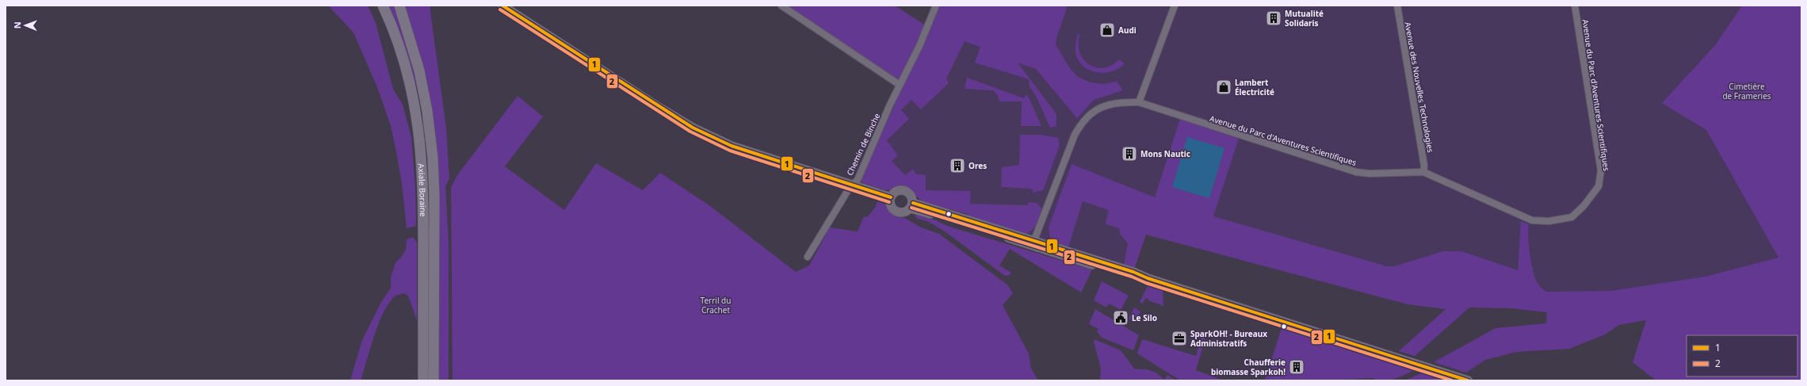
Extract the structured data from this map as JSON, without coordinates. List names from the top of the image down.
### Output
{
  "streets": {
    "highway": ["Axiale Boraine"],
    "street": ["Avenue des Nouvelles Technologies", "Avenue du Parc d'Aventures Scientifiques", "Chemin de Binche"]
  },
  "crossings": [
    ["Avenue des Nouvelles Technologies", "Avenue du Parc d'Aventures Scientifiques"]
  ],
  "parks": ["Cimetière de Frameries", "Terril du Crachet"],
  "places": {
    "building": [
      "Mutualité Solidaris",
      "Mons Nautic",
      "Ores",
      "Chaufferie biomasse Sparkoh!"
    ],
    "shop": ["Audi", "Lambert Électricité"],
    "public building": ["Le Silo"],
    "office": ["SparkOH! - Bureaux Administratifs"]
  },
  "lines": ["transit line 1", "transit line 2"],
  "legend": ["1", "2"],
  "north": "left"
}
